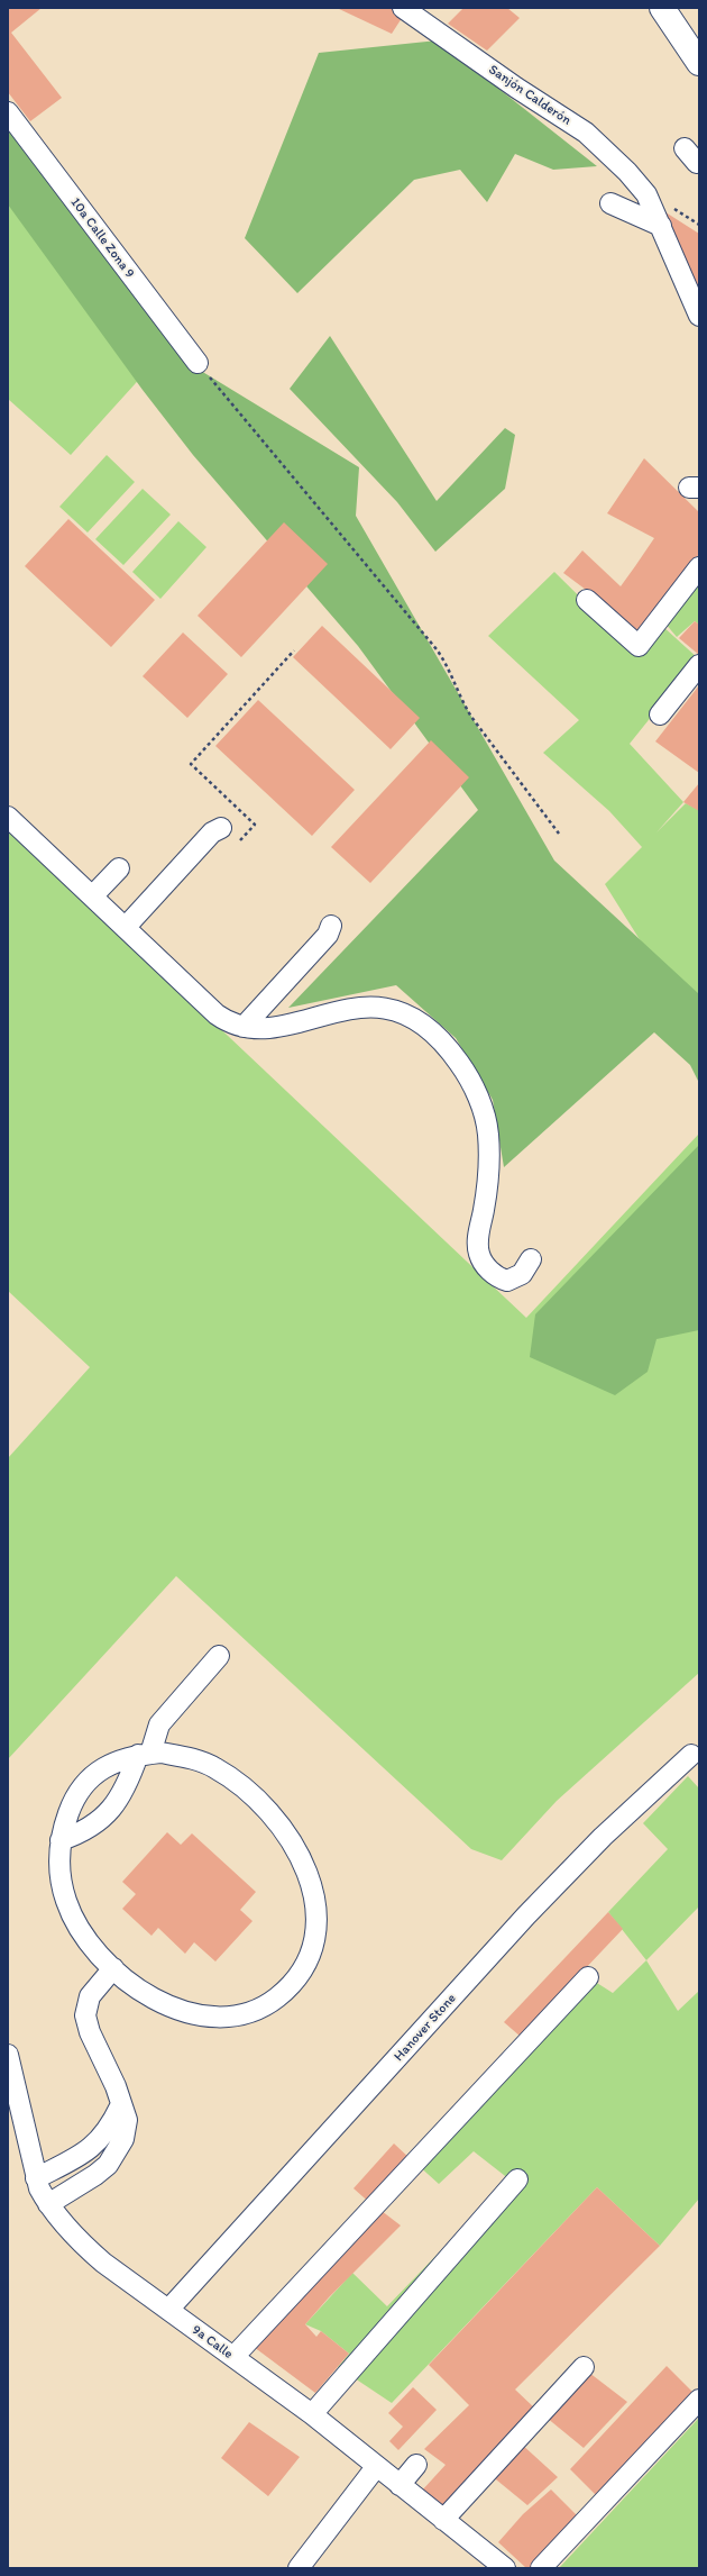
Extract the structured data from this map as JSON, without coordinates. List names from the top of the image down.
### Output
{
  "streets": {
    "street": [
      "Sanjón Calderón",
      "10a Calle Zona 9",
      "Hanover Stone",
      "9a Calle"
    ]
  },
  "crossings": [
    ["Hanover Stone", "9a Calle"]
  ]
}
